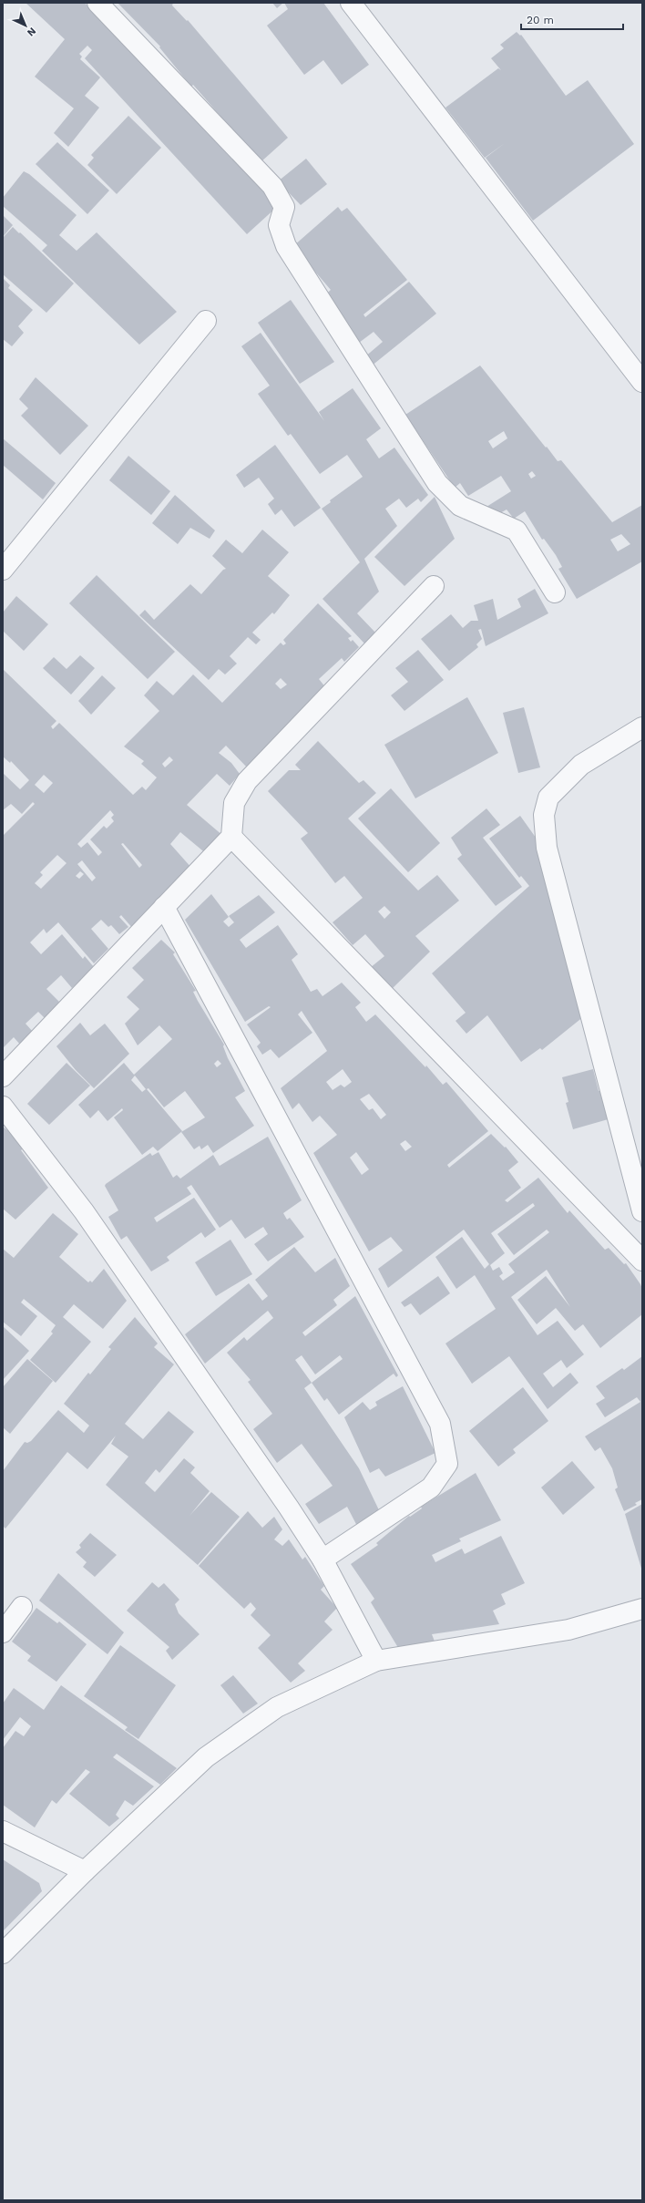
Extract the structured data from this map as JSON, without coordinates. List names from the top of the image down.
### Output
{
  "scale_bar": "20 m",
  "north": "bottom right"
}
